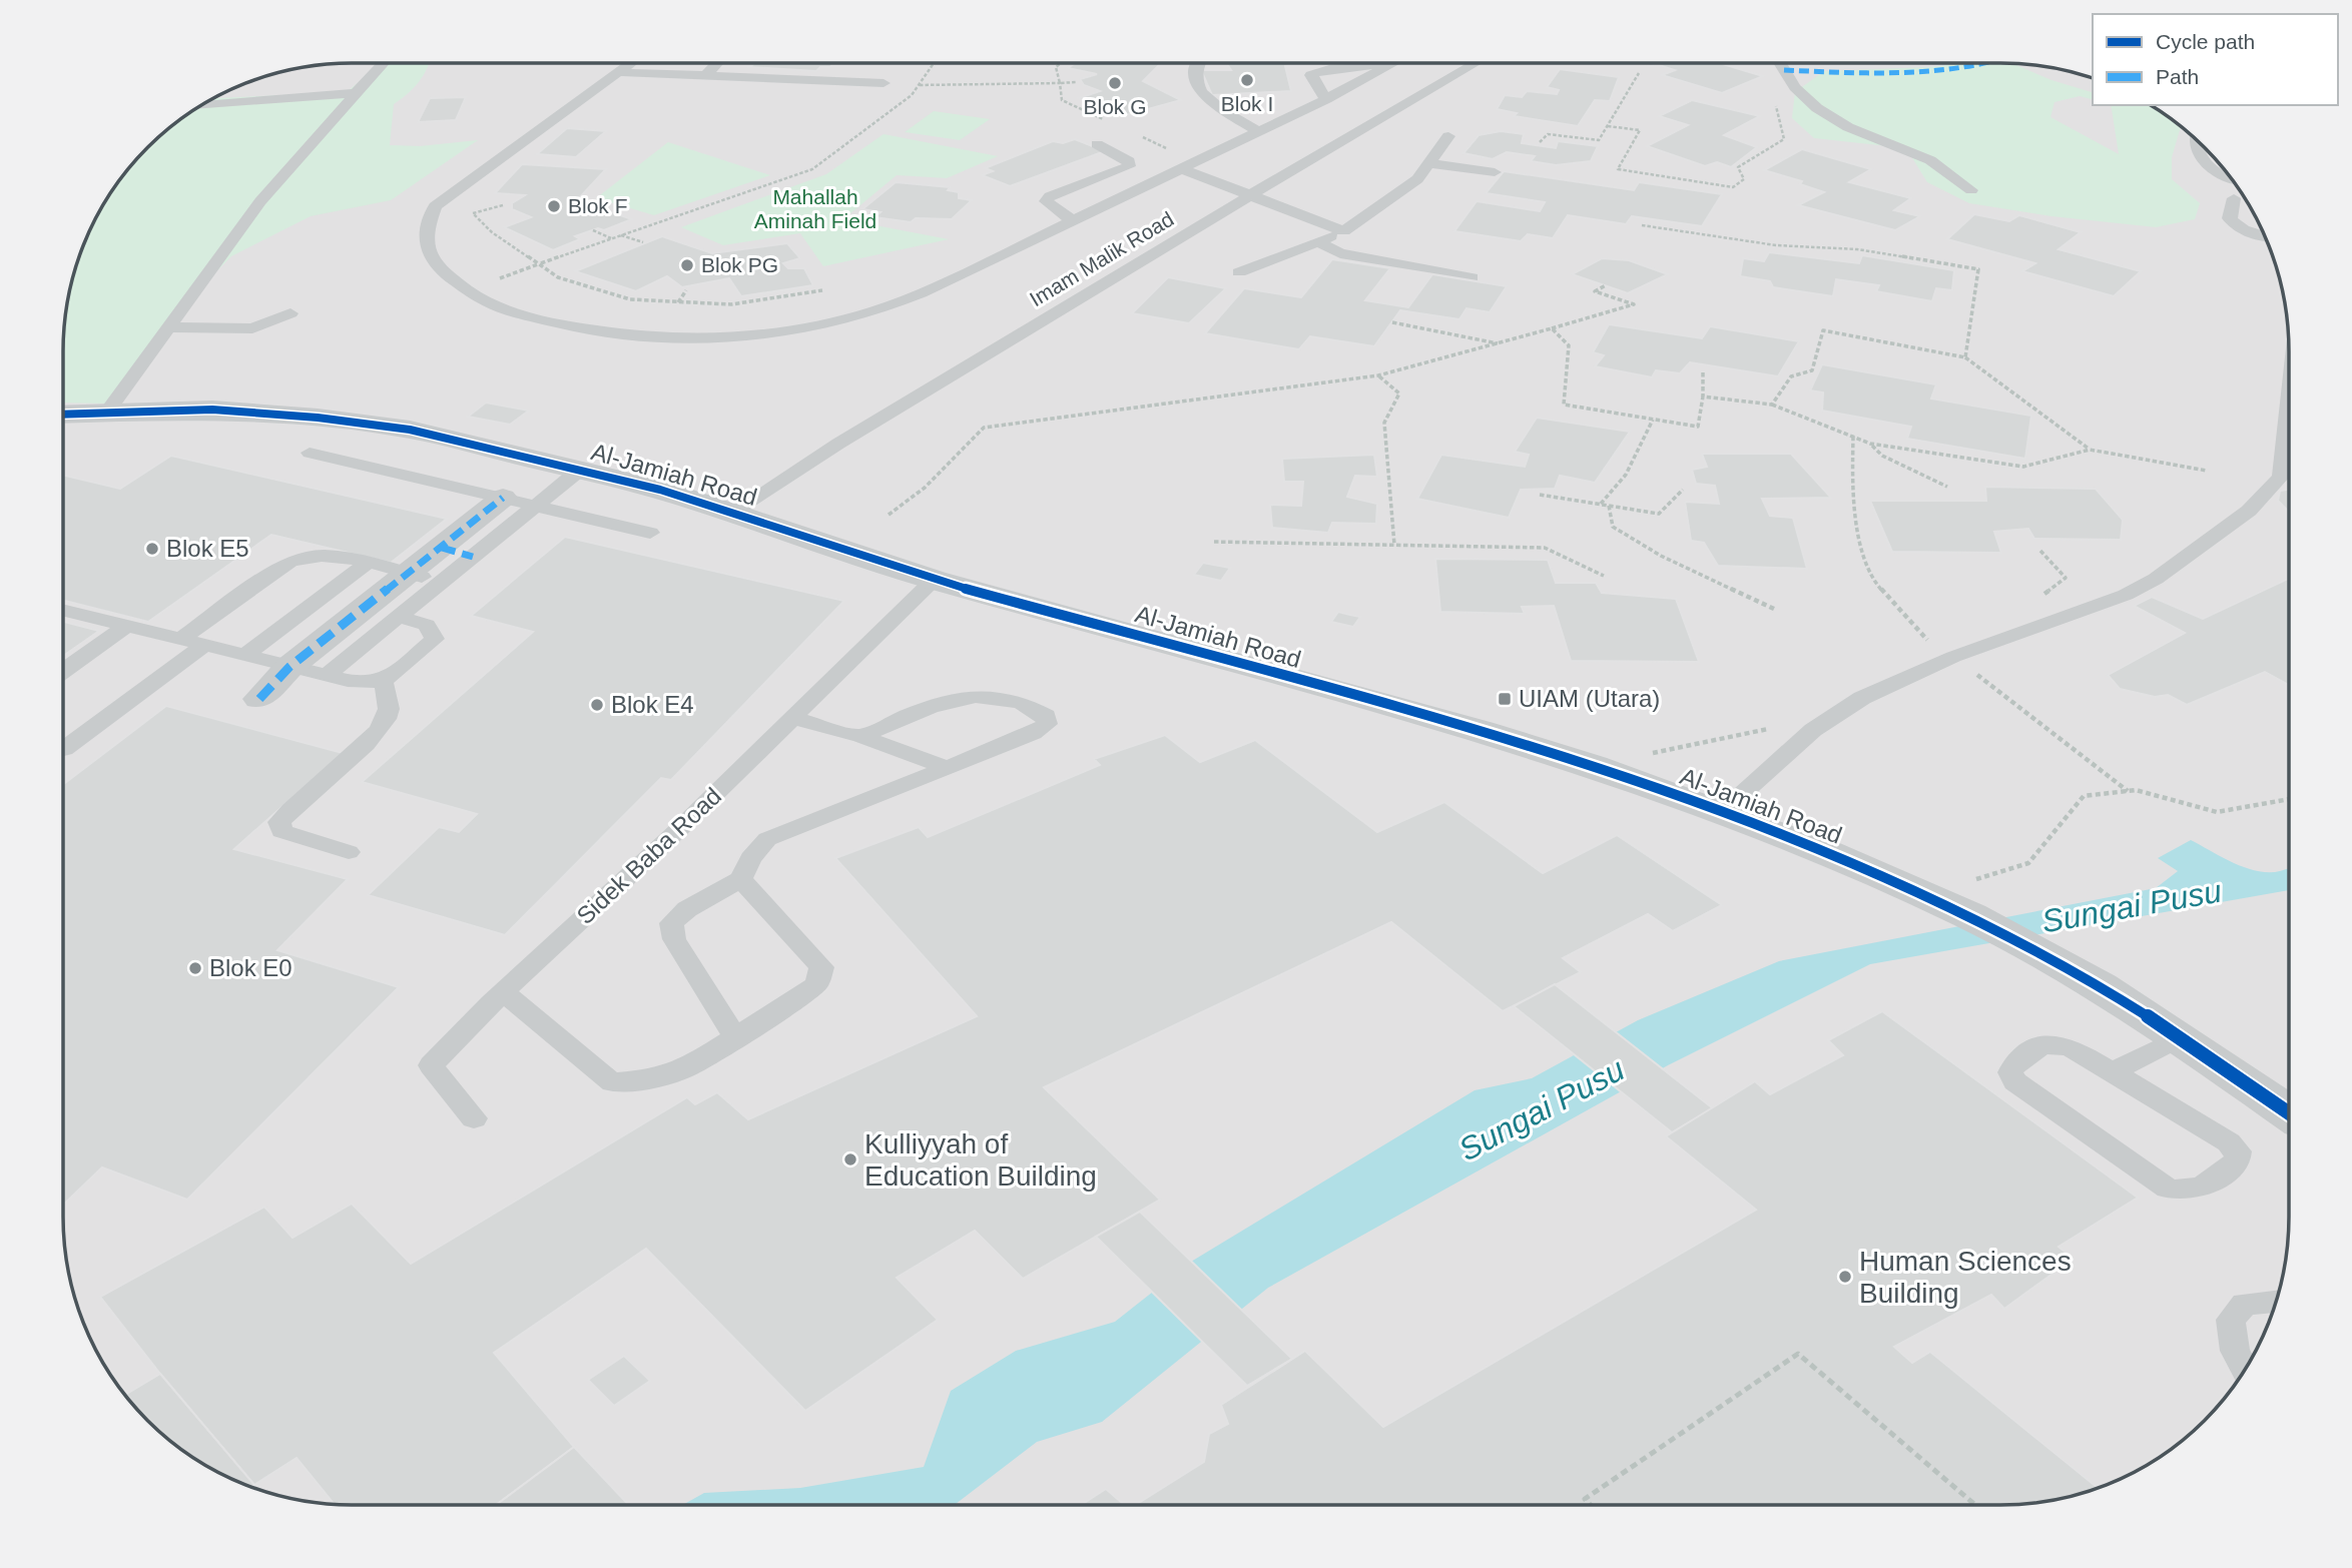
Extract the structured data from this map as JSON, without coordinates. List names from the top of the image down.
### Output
{
  "streets": {
    "street": ["Al-Jamiah Road"],
    "lane": ["Imam Malik Road", "Sidek Baba Road"]
  },
  "crossings": [
    ["Imam Malik Road", "Al-Jamiah Road"],
    ["Al-Jamiah Road", "Sidek Baba Road"]
  ],
  "water": ["Sungai Pusu"],
  "parks": ["Mahallah Aminah Field"],
  "places": {
    "other": [
      "Blok I",
      "Blok G",
      "Blok F",
      "Blok PG",
      "Blok E5",
      "Blok E4",
      "Blok E0",
      "Kulliyyah of Education Building",
      "Human Sciences Building"
    ],
    "transit": ["UIAM (Utara)"]
  },
  "legend": ["Cycle path", "Path"]
}
